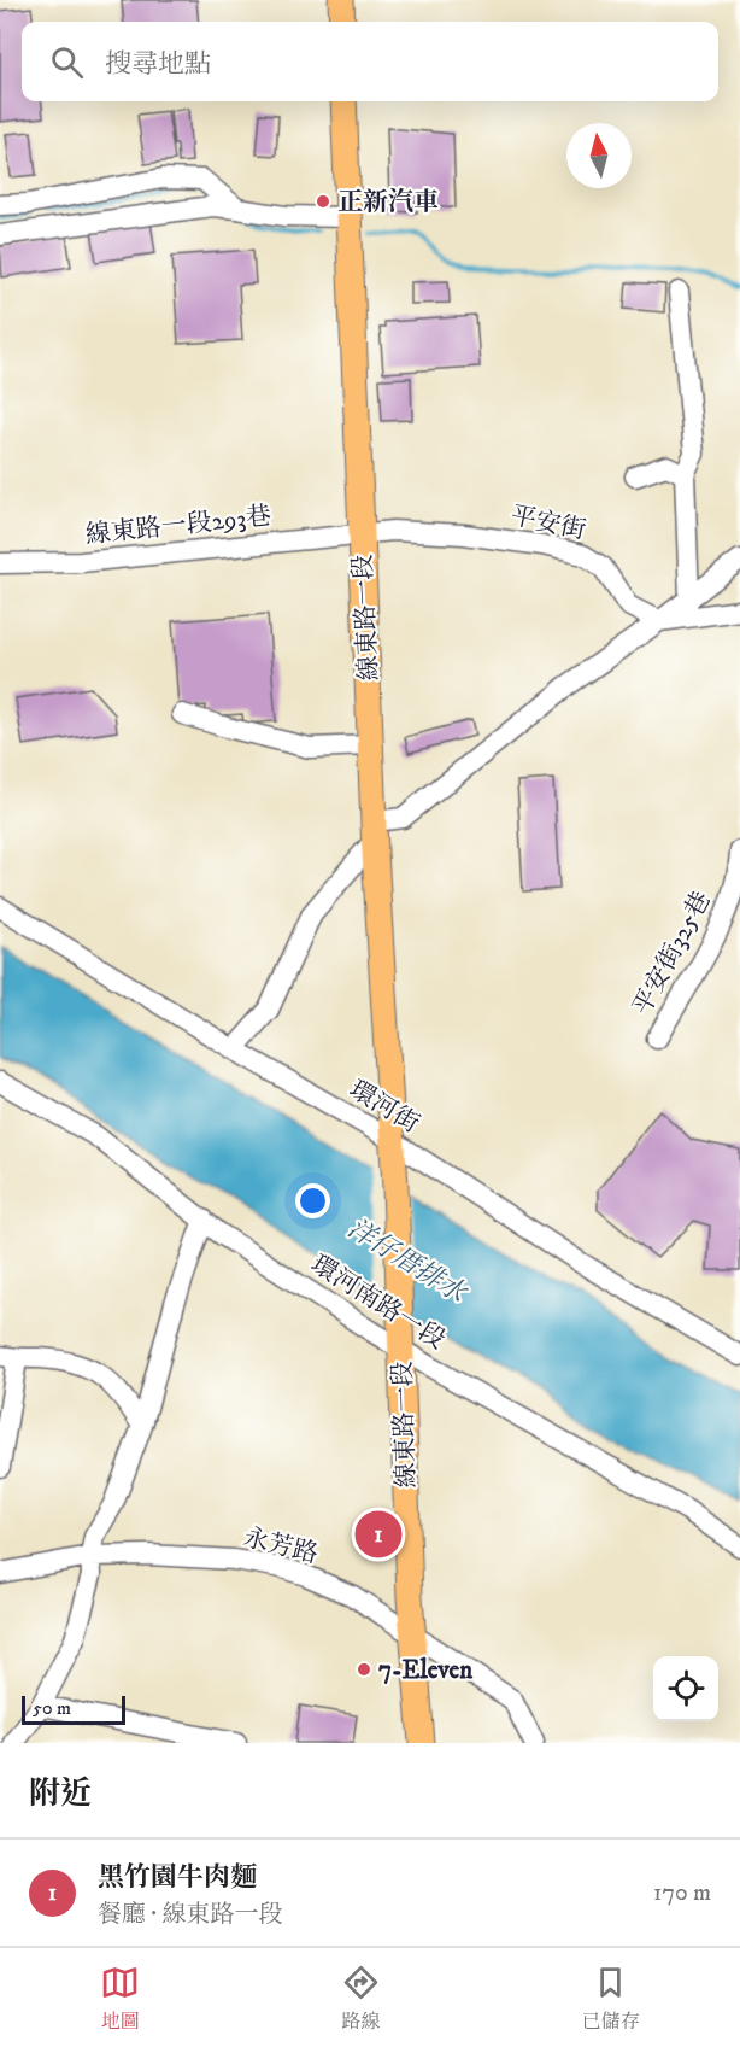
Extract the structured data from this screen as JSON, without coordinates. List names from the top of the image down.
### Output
{
  "streets": {
    "main road": ["線東路一段"],
    "street": [
      "平安街",
      "線東路一段293巷",
      "平安街325巷",
      "環河街",
      "環河南路一段",
      "永芳路"
    ]
  },
  "crossings": [
    ["平安街", "線東路一段293巷"],
    ["平安街", "線東路一段"],
    ["線東路一段293巷", "線東路一段"],
    ["線東路一段", "環河街"],
    ["線東路一段", "環河南路一段"],
    ["線東路一段", "永芳路"]
  ],
  "water": ["洋仔厝排水"],
  "places": ["正新汽車", "7-Eleven"],
  "scale_bar": "50 m",
  "north": "top",
  "page": {
    "search": "搜尋地點",
    "pins": "1",
    "scale": "50 m",
    "heading": "附近",
    "list": [
      {
        "mark": "1",
        "name": "黑竹園牛肉麵",
        "note": "餐廳 · 線東路一段",
        "value": "170 m"
      }
    ],
    "nav": ["地圖", "路線", "已儲存"]
  }
}
